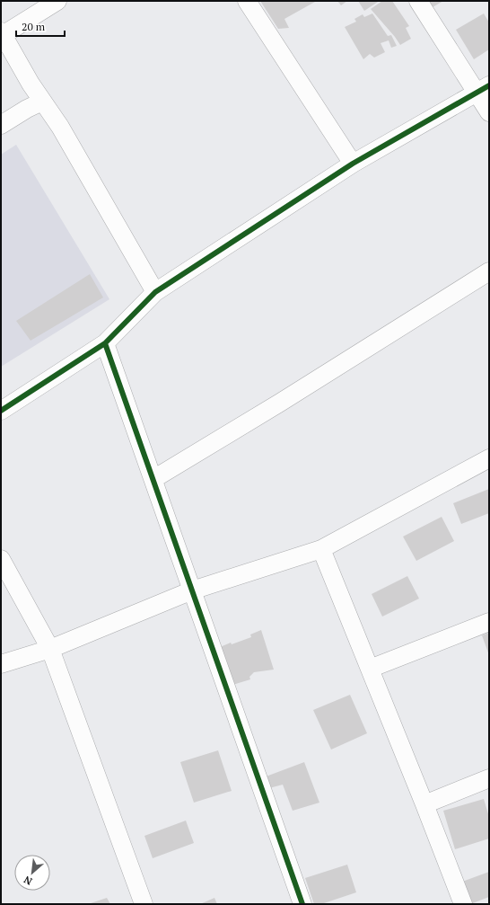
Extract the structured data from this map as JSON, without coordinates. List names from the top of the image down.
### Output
{
  "scale_bar": "20 m",
  "north": "bottom left"
}
